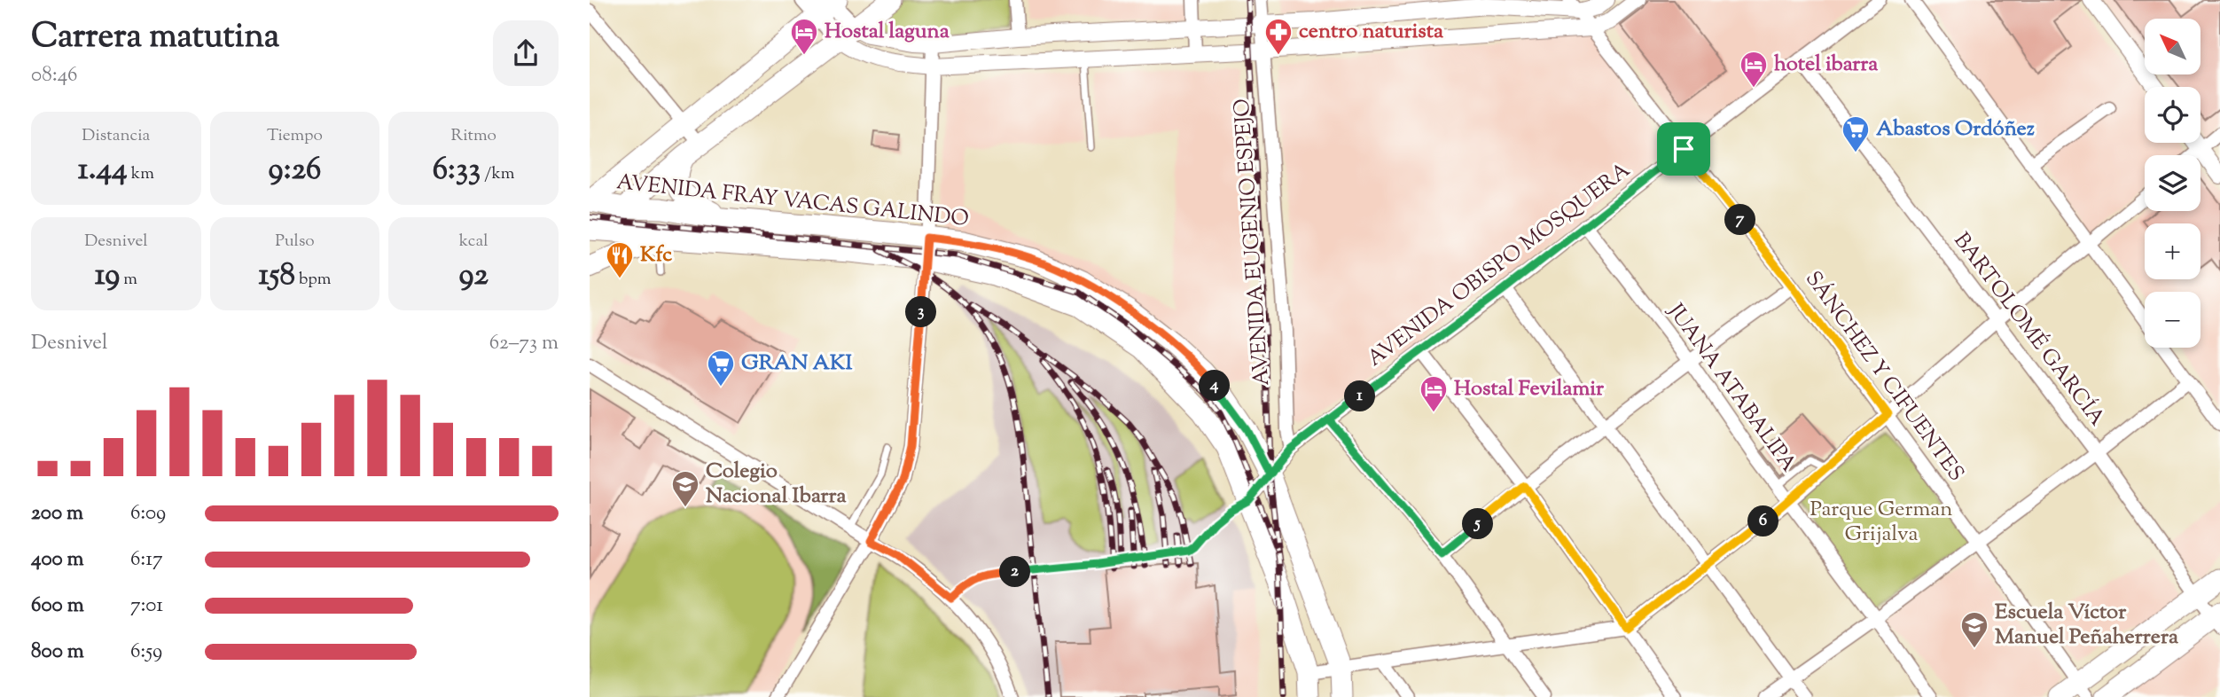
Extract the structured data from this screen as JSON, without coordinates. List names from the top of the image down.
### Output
{
  "streets": {
    "main road": ["AVENIDA FRAY VACAS GALINDO"],
    "street": [
      "AVENIDA EUGENIO ESPEJO",
      "AVENIDA OBISPO MOSQUERA",
      "BARTOLOMÉ GARCÍA",
      "SÁNCHEZ Y CIFUENTES",
      "JUANA ATABALIPA"
    ]
  },
  "crossings": [
    ["AVENIDA EUGENIO ESPEJO", "AVENIDA OBISPO MOSQUERA"],
    ["AVENIDA OBISPO MOSQUERA", "BARTOLOMÉ GARCÍA"],
    ["AVENIDA OBISPO MOSQUERA", "SÁNCHEZ Y CIFUENTES"],
    ["AVENIDA OBISPO MOSQUERA", "JUANA ATABALIPA"]
  ],
  "parks": ["Parque German Grijalva"],
  "places": {
    "hotel": ["Hostal laguna", "hotel ibarra", "Hostal Fevilamir"],
    "pharmacy": ["centro naturista"],
    "supermarket": ["Abastos Ordóñez", "GRAN AKI"],
    "restaurant": ["Kfc"],
    "school or university": ["Colegio Nacional Ibarra", "Escuela Víctor Manuel Peñaherrera"]
  },
  "north": "top left",
  "page": {
    "heading": ["Carrera matutina", "08:46"],
    "map_buttons": ["+", "−"],
    "stats": [
      ["Distancia", "1.44 km"],
      ["Tiempo", "9:26"],
      ["Ritmo", "6:33 /km"],
      ["Desnivel", "19 m"],
      ["Pulso", "158 bpm"],
      ["kcal", "92"]
    ],
    "pins": [
      "7",
      "3",
      "4",
      "1",
      "6",
      "5",
      "2"
    ],
    "chart": ["Desnivel", "62–73 m"],
    "list": [
      {
        "name": "200 m",
        "note": "6:09"
      },
      {
        "name": "400 m",
        "note": "6:17"
      },
      {
        "name": "600 m",
        "note": "7:01"
      },
      {
        "name": "800 m",
        "note": "6:59"
      }
    ]
  }
}
